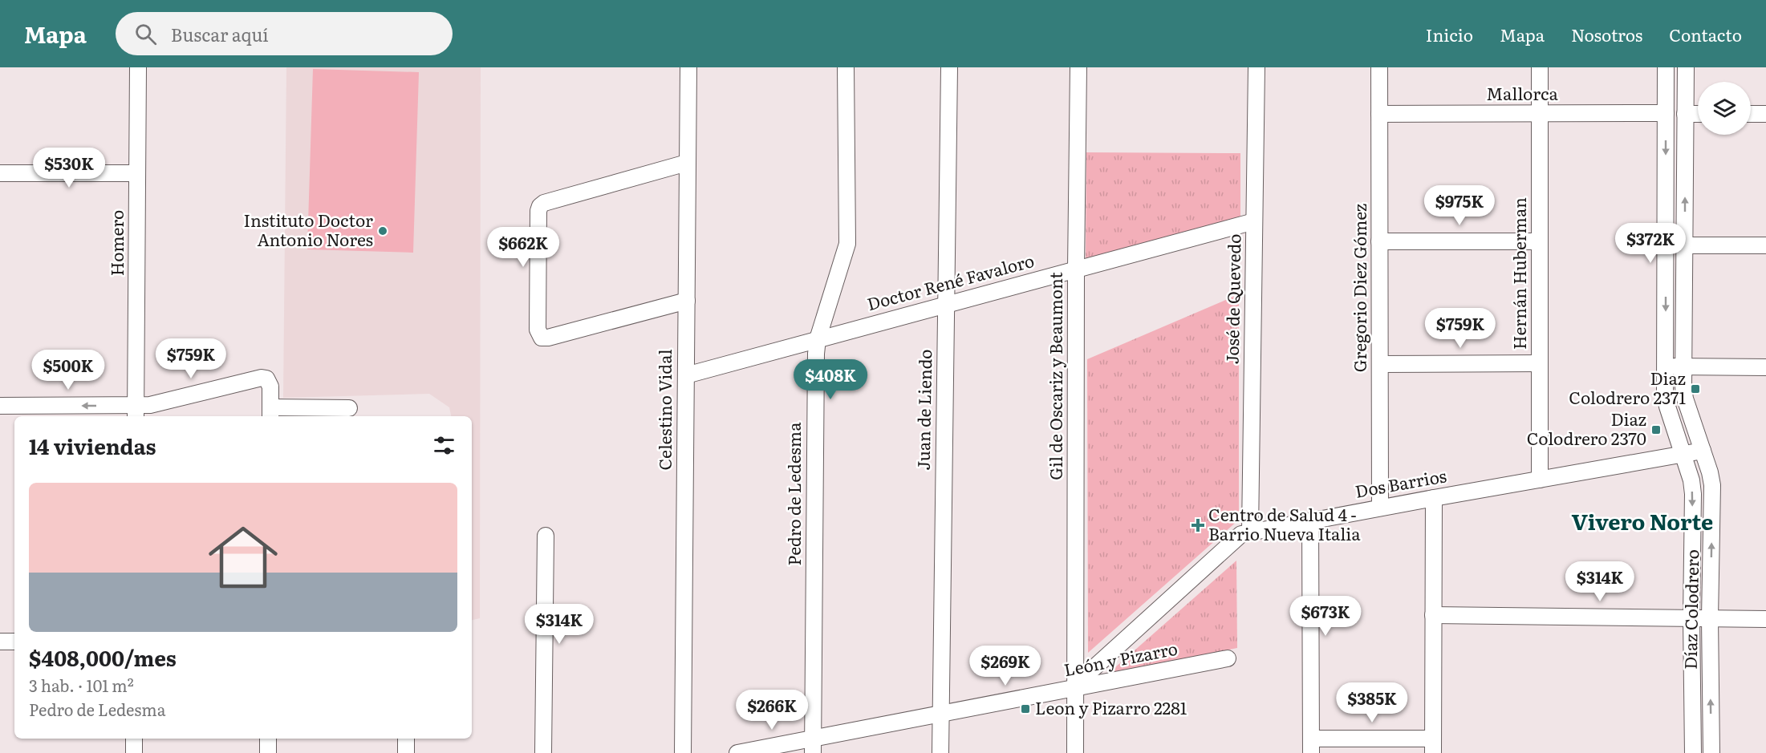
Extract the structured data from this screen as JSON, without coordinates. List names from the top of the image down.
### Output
{
  "streets": {
    "street": [
      "Mallorca",
      "Homero",
      "Hernán Huberman",
      "Doctor René Favaloro",
      "Gregorio Diez Gómez",
      "José de Quevedo",
      "Gil de Oscariz y Beaumont",
      "Celestino Vidal",
      "Juan de Liendo",
      "Dos Barrios",
      "Pedro de Ledesma",
      "Díaz Colodrero",
      "León y Pizarro"
    ]
  },
  "crossings": [
    ["Mallorca", "Hernán Huberman"],
    ["Mallorca", "Gregorio Diez Gómez"],
    ["Mallorca", "Díaz Colodrero"],
    ["Hernán Huberman", "Dos Barrios"],
    ["Doctor René Favaloro", "José de Quevedo"],
    ["Doctor René Favaloro", "Gil de Oscariz y Beaumont"],
    ["Doctor René Favaloro", "Celestino Vidal"],
    ["Doctor René Favaloro", "Juan de Liendo"],
    ["Doctor René Favaloro", "Pedro de Ledesma"],
    ["Gregorio Diez Gómez", "Dos Barrios"],
    ["José de Quevedo", "Dos Barrios"],
    ["Gil de Oscariz y Beaumont", "Dos Barrios"],
    ["Gil de Oscariz y Beaumont", "León y Pizarro"],
    ["Juan de Liendo", "León y Pizarro"],
    ["Dos Barrios", "Díaz Colodrero"],
    ["Dos Barrios", "León y Pizarro"],
    ["Pedro de Ledesma", "León y Pizarro"]
  ],
  "districts": ["Vivero Norte"],
  "places": {
    "other": ["Instituto Doctor Antonio Nores"],
    "transit": ["Diaz Colodrero 2371", "Diaz Colodrero 2370", "Leon y Pizarro 2281"],
    "health": ["Centro de Salud 4 - Barrio Nueva Italia"]
  },
  "page": {
    "header": "Mapa",
    "search": "Buscar aquí",
    "nav": [
      "Inicio",
      "Mapa",
      "Nosotros",
      "Contacto"
    ],
    "price": [
      "$530K",
      "$975K",
      "$372K",
      "$662K",
      "$759K",
      "$759K",
      "$500K",
      "$408K",
      "$314K",
      "$673K",
      "$314K",
      "$269K",
      "$385K",
      "$266K"
    ],
    "heading": "14 viviendas",
    "list": [
      {
        "name": "$408,000/mes",
        "note": "3 hab. · 101 m² · Pedro de Ledesma"
      }
    ]
  }
}
